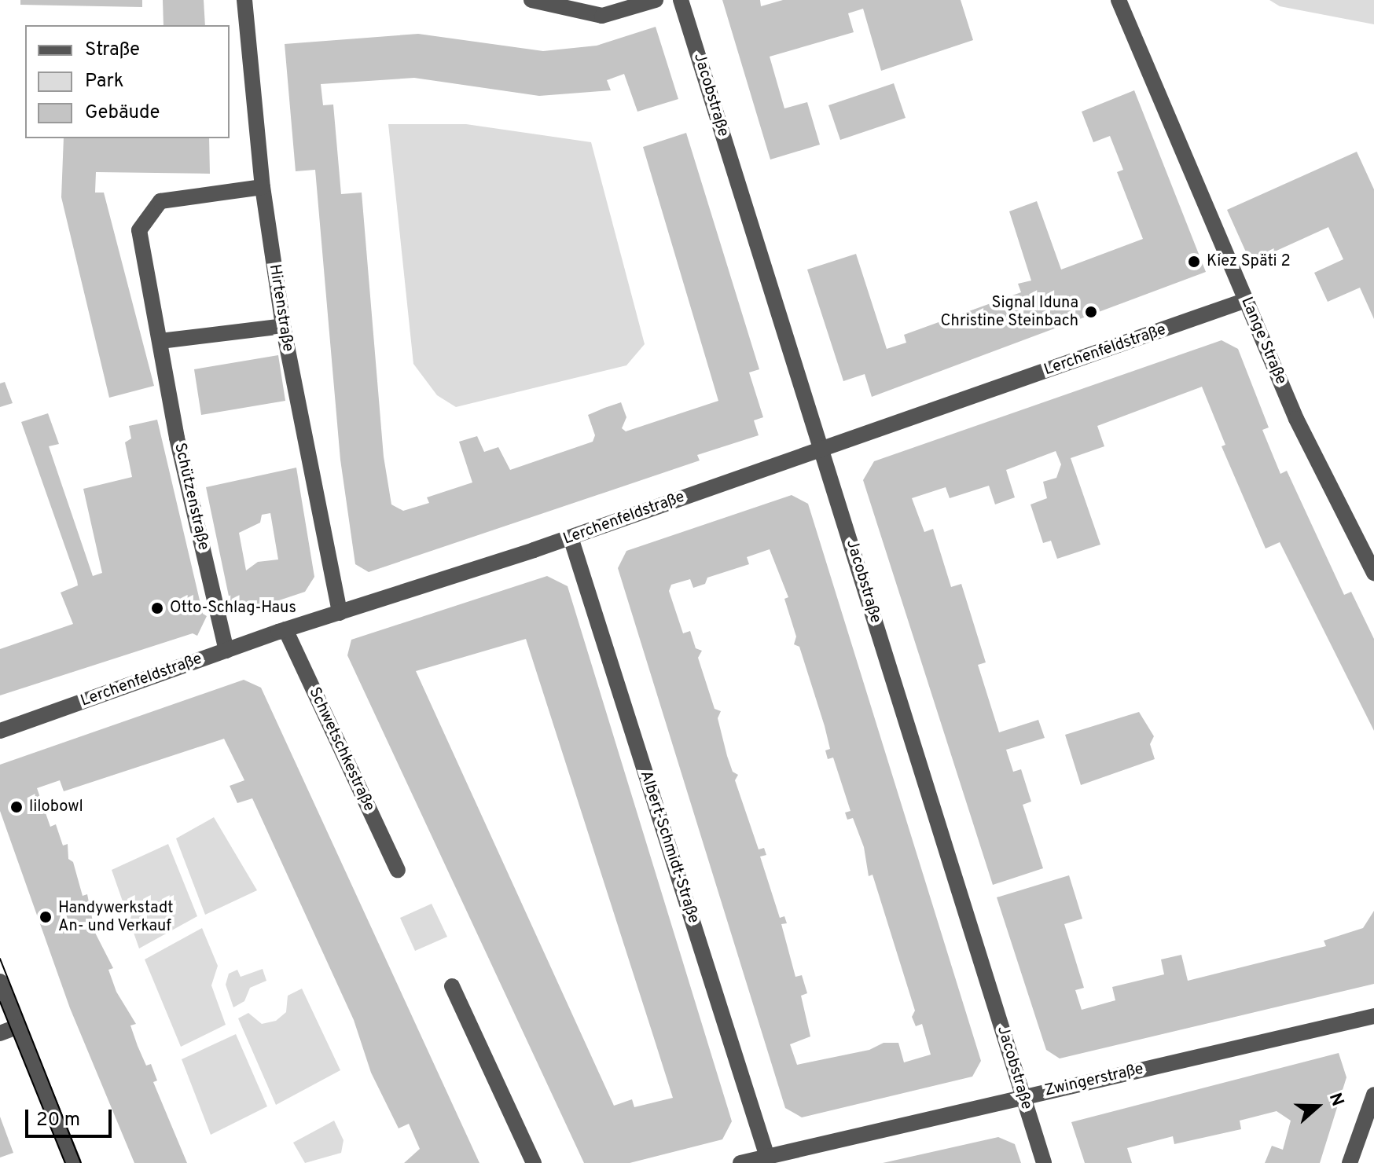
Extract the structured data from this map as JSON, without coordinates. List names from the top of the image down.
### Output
{
  "streets": {
    "street": [
      "Jacobstraße",
      "Hirtenstraße",
      "Lange Straße",
      "Lerchenfeldstraße",
      "Schützenstraße",
      "Schwetschkestraße",
      "Albert-Schmidt-Straße",
      "Zwingerstraße"
    ]
  },
  "crossings": [
    ["Jacobstraße", "Lerchenfeldstraße"],
    ["Jacobstraße", "Zwingerstraße"],
    ["Hirtenstraße", "Lerchenfeldstraße"],
    ["Hirtenstraße", "Schützenstraße"],
    ["Lange Straße", "Lerchenfeldstraße"],
    ["Lerchenfeldstraße", "Schützenstraße"],
    ["Lerchenfeldstraße", "Schwetschkestraße"],
    ["Lerchenfeldstraße", "Albert-Schmidt-Straße"],
    ["Albert-Schmidt-Straße", "Zwingerstraße"]
  ],
  "places": [
    "Kiez Späti 2",
    "Signal Iduna Christine Steinbach",
    "Otto-Schlag-Haus",
    "lilobowl",
    "Handywerkstadt An- und Verkauf"
  ],
  "legend": ["Straße", "Park", "Gebäude"],
  "scale_bar": "20 m",
  "north": "right"
}
